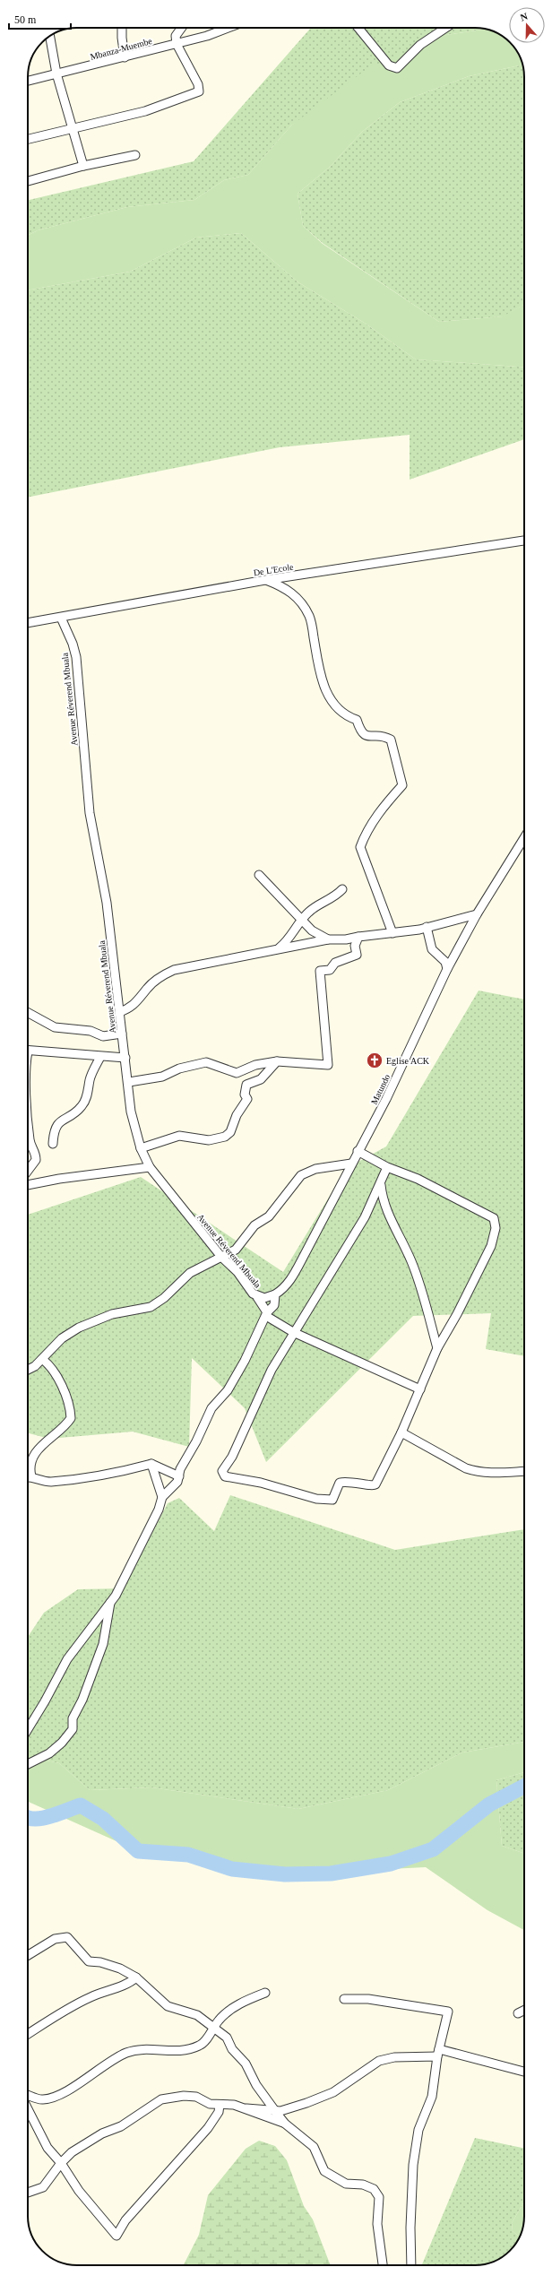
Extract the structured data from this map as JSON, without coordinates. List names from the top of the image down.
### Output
{
  "streets": {
    "street": [
      "Mbanza-Muembe",
      "De L'Ecole",
      "Avenue Réverend Mbuala",
      "Matundo"
    ]
  },
  "crossings": [
    ["De L'Ecole", "Avenue Réverend Mbuala"],
    ["Avenue Réverend Mbuala", "Matundo"]
  ],
  "places": {
    "church": ["Eglise ACK"]
  },
  "scale_bar": "50 m",
  "north": "top"
}
